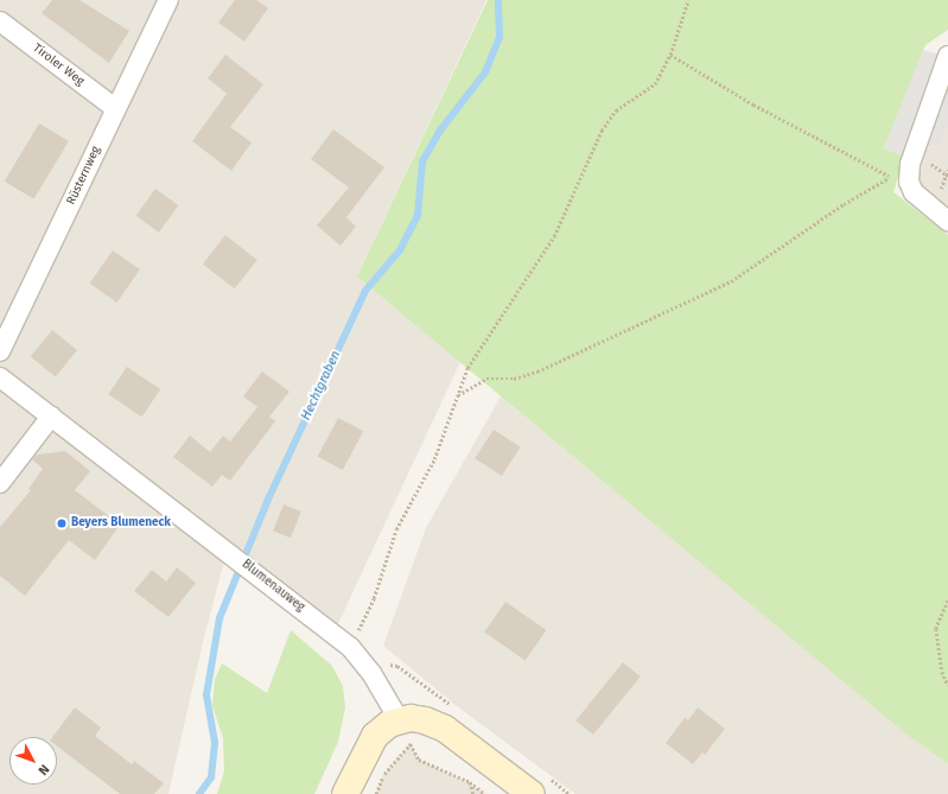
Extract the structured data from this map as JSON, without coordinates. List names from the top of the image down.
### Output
{
  "streets": {
    "street": ["Tiroler Weg", "Rüsternweg", "Blumenauweg"]
  },
  "crossings": [
    ["Tiroler Weg", "Rüsternweg"]
  ],
  "water": ["Hechtgraben"],
  "places": ["Beyers Blumeneck"],
  "north": "bottom right"
}
